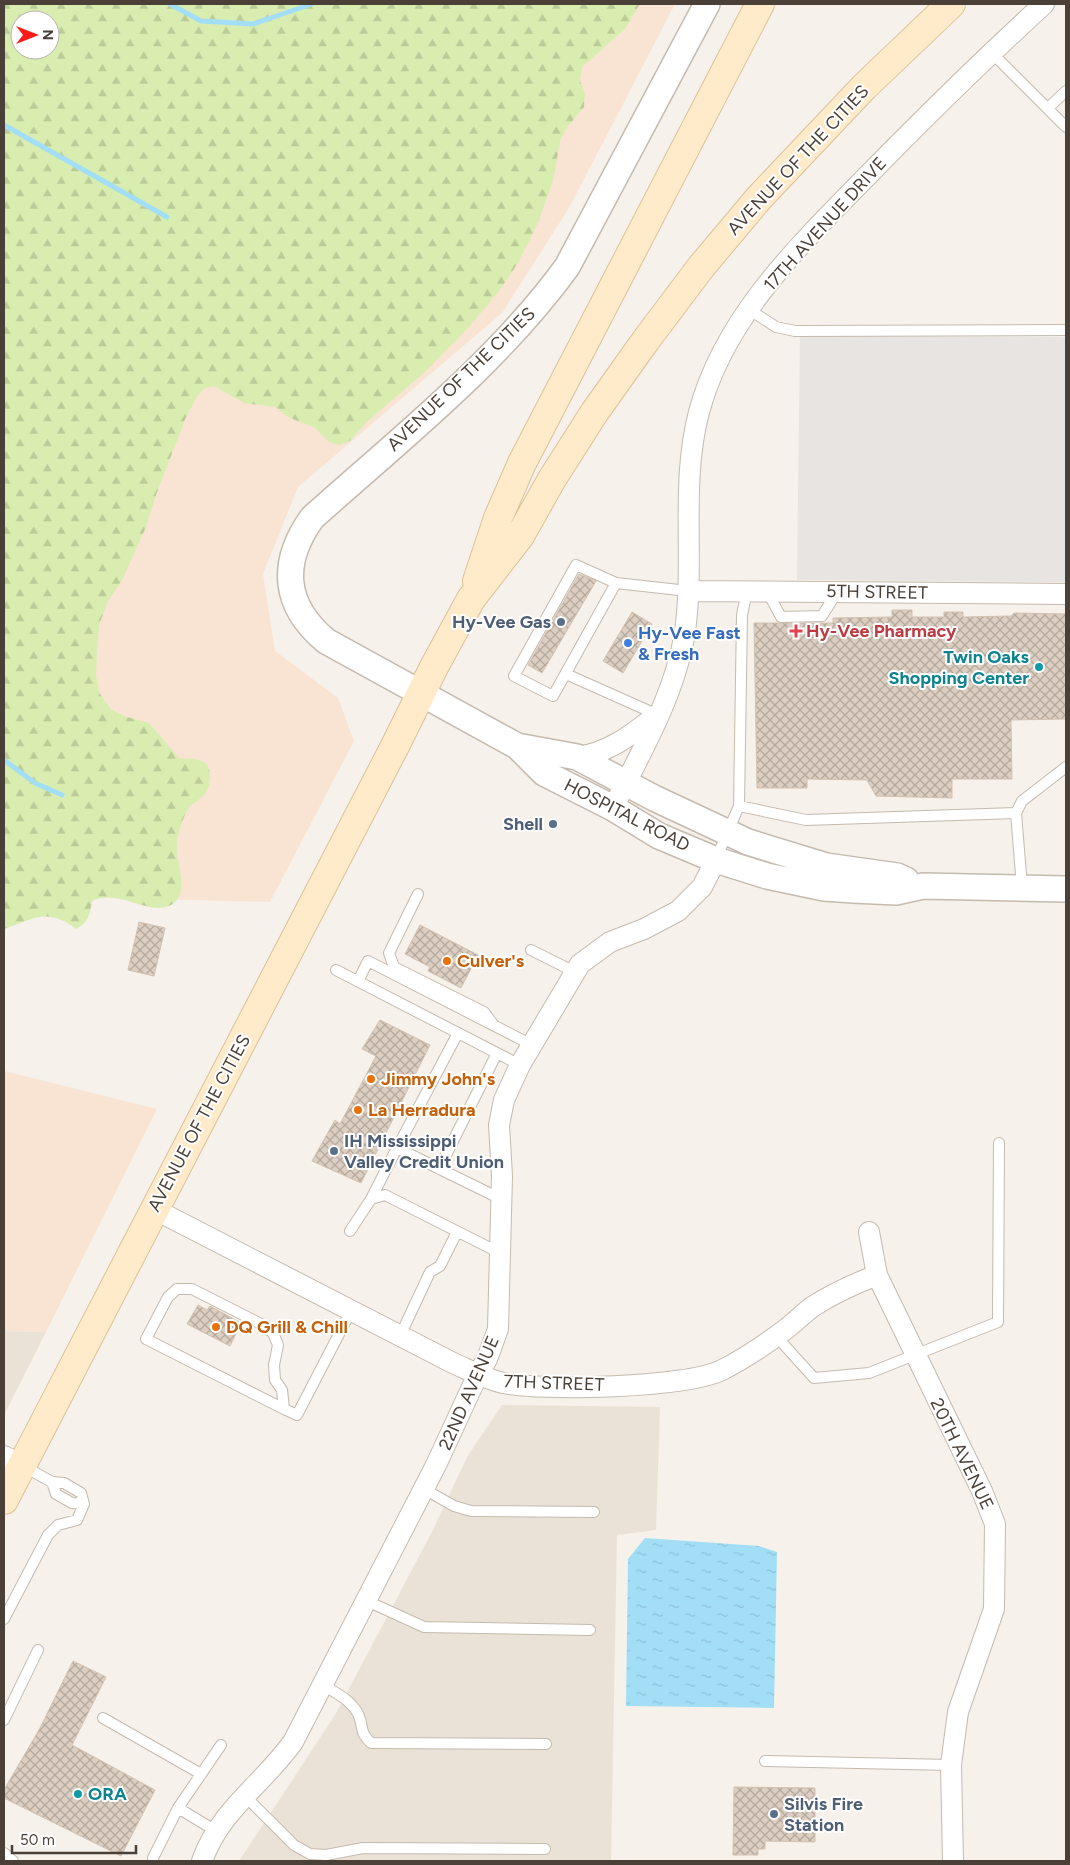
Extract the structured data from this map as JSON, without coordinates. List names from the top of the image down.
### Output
{
  "streets": {
    "main road": ["AVENUE OF THE CITIES"],
    "street": [
      "17TH AVENUE DRIVE",
      "5TH STREET",
      "HOSPITAL ROAD",
      "7TH STREET",
      "22ND AVENUE",
      "20TH AVENUE"
    ]
  },
  "crossings": [
    ["AVENUE OF THE CITIES", "HOSPITAL ROAD"],
    ["AVENUE OF THE CITIES", "7TH STREET"],
    ["17TH AVENUE DRIVE", "5TH STREET"],
    ["17TH AVENUE DRIVE", "HOSPITAL ROAD"],
    ["HOSPITAL ROAD", "22ND AVENUE"],
    ["7TH STREET", "22ND AVENUE"],
    ["7TH STREET", "20TH AVENUE"]
  ],
  "places": {
    "other": [
      "Hy-Vee Gas",
      "Hy-Vee Fast & Fresh",
      "Twin Oaks Shopping Center",
      "Shell",
      "Culver's",
      "Jimmy John's",
      "La Herradura",
      "IH Mississippi Valley Credit Union",
      "DQ Grill & Chill",
      "ORA",
      "Silvis Fire Station"
    ],
    "health": ["Hy-Vee Pharmacy"]
  },
  "scale_bar": "50 m",
  "north": "right"
}
